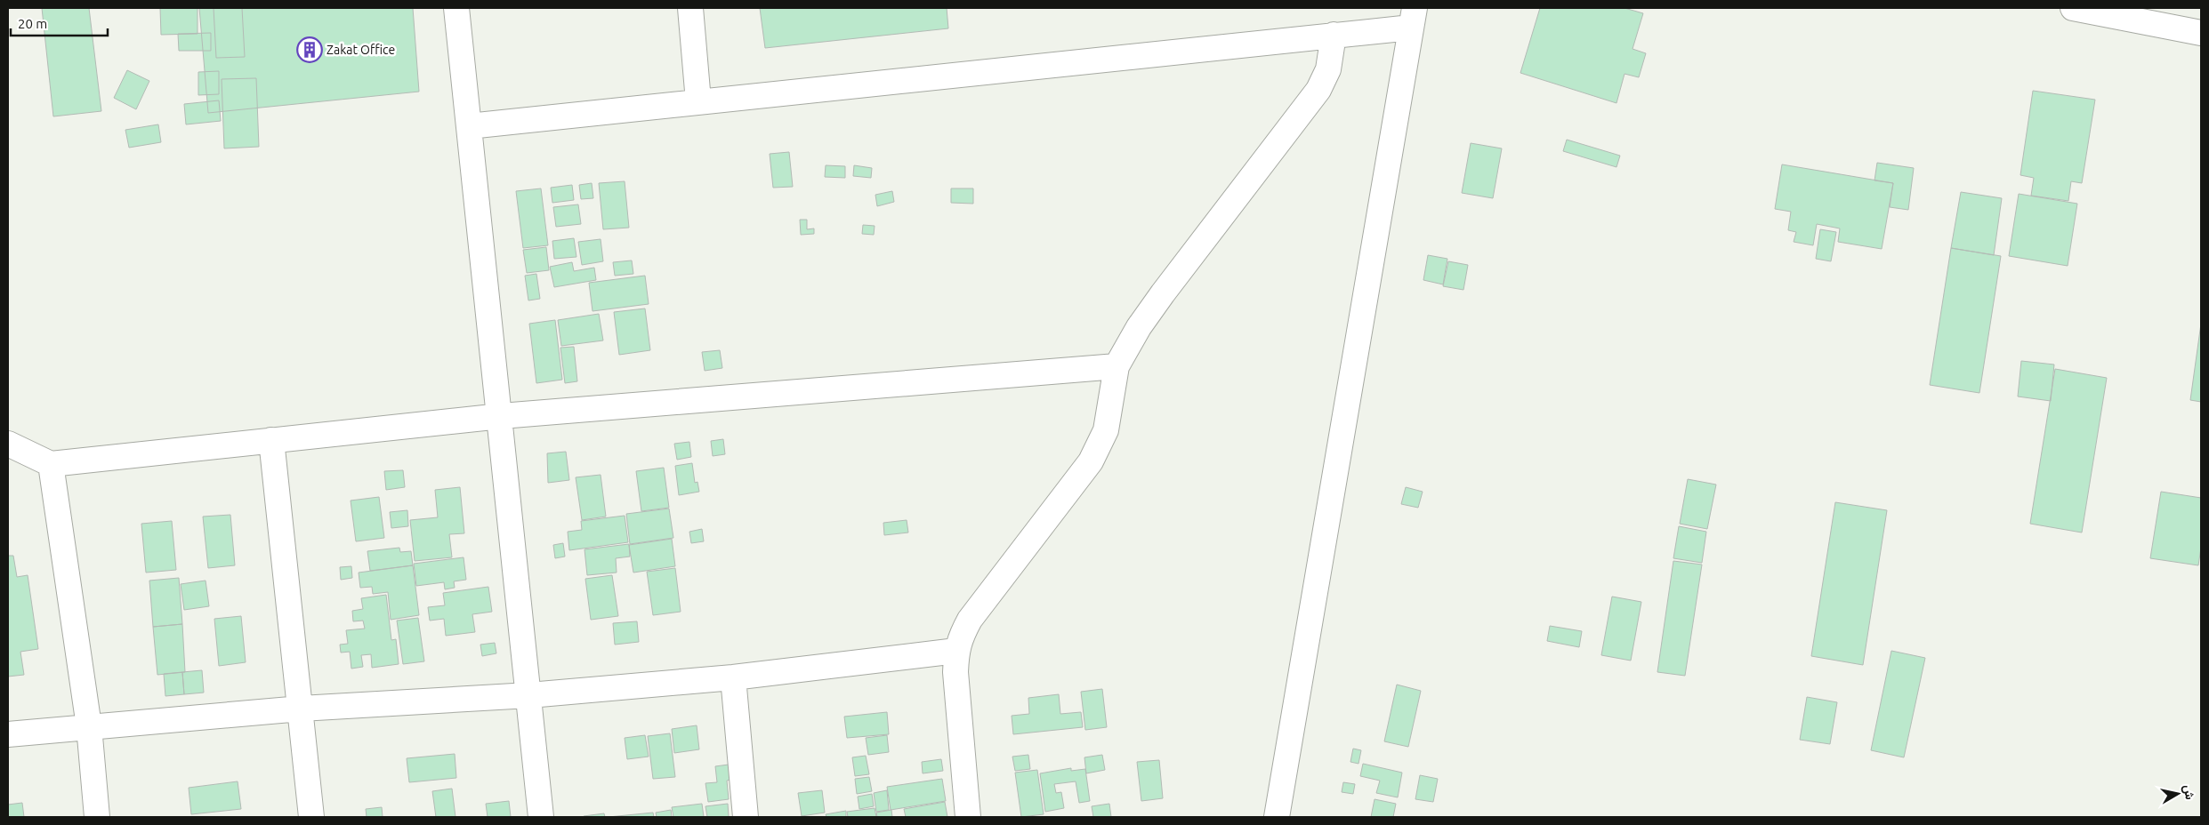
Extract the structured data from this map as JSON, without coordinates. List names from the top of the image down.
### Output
{
  "places": {
    "building": ["Zakat Office"]
  },
  "scale_bar": "20 m",
  "north": "right"
}
